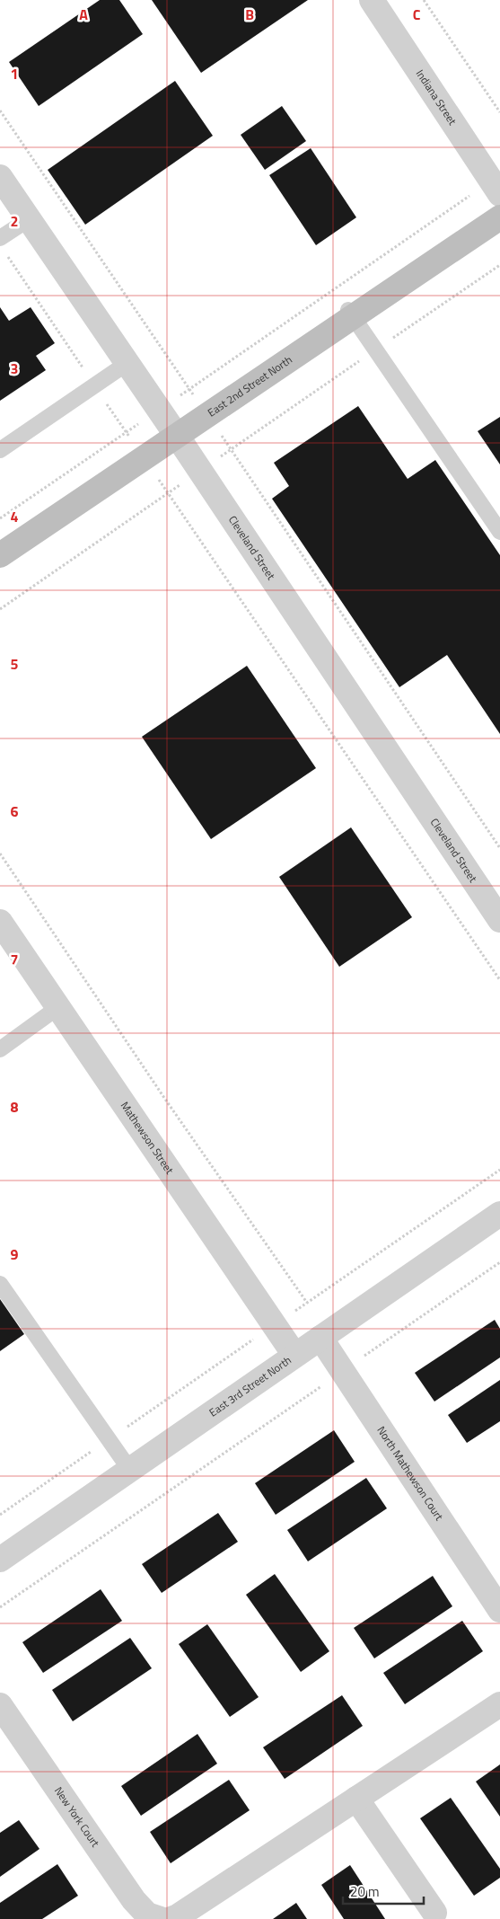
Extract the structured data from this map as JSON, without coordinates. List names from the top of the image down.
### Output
{
  "streets": {
    "street": [
      "Indiana Street",
      "East 2nd Street North",
      "Cleveland Street",
      "Mathewson Street",
      "East 3rd Street North",
      "North Mathewson Court",
      "New York Court"
    ]
  },
  "crossings": [
    ["East 2nd Street North", "Cleveland Street"],
    ["Mathewson Street", "East 3rd Street North"],
    ["East 3rd Street North", "North Mathewson Court"]
  ],
  "scale_bar": "20 m",
  "grid": {
    "columns": ["A", "B", "C"],
    "rows": [
      "1",
      "2",
      "3",
      "4",
      "5",
      "6",
      "7",
      "8",
      "9"
    ]
  }
}
